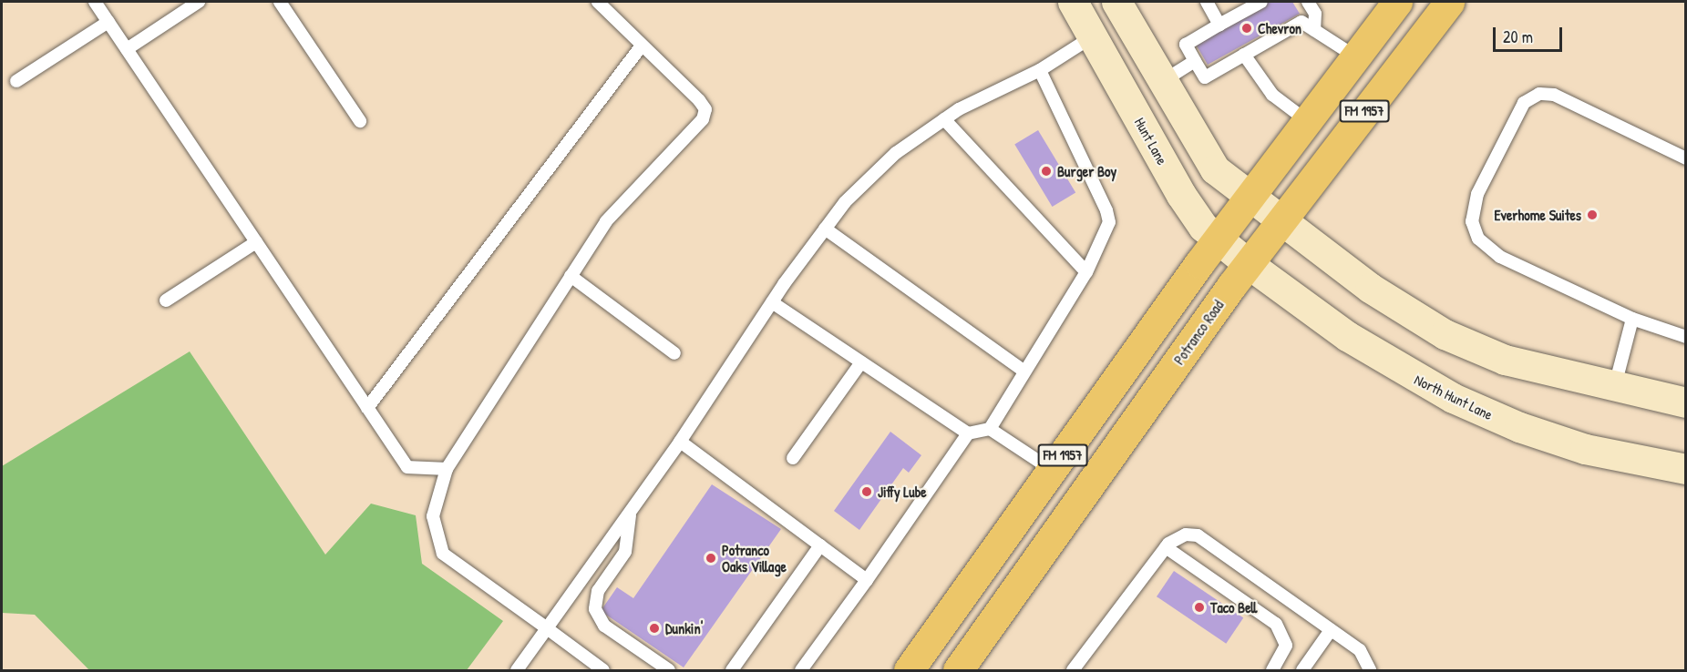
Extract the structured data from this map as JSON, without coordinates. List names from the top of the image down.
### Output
{
  "streets": {
    "main road": [
      "FM 1957",
      "Hunt Lane",
      "Potranco Road",
      "North Hunt Lane"
    ]
  },
  "crossings": [
    ["FM 1957", "Hunt Lane"],
    ["Hunt Lane", "Potranco Road"],
    ["Hunt Lane", "North Hunt Lane"],
    ["Potranco Road", "North Hunt Lane"]
  ],
  "places": [
    "Chevron",
    "Burger Boy",
    "Everhome Suites",
    "Jiffy Lube",
    "Potranco Oaks Village",
    "Taco Bell",
    "Dunkin'"
  ],
  "scale_bar": "20 m"
}
